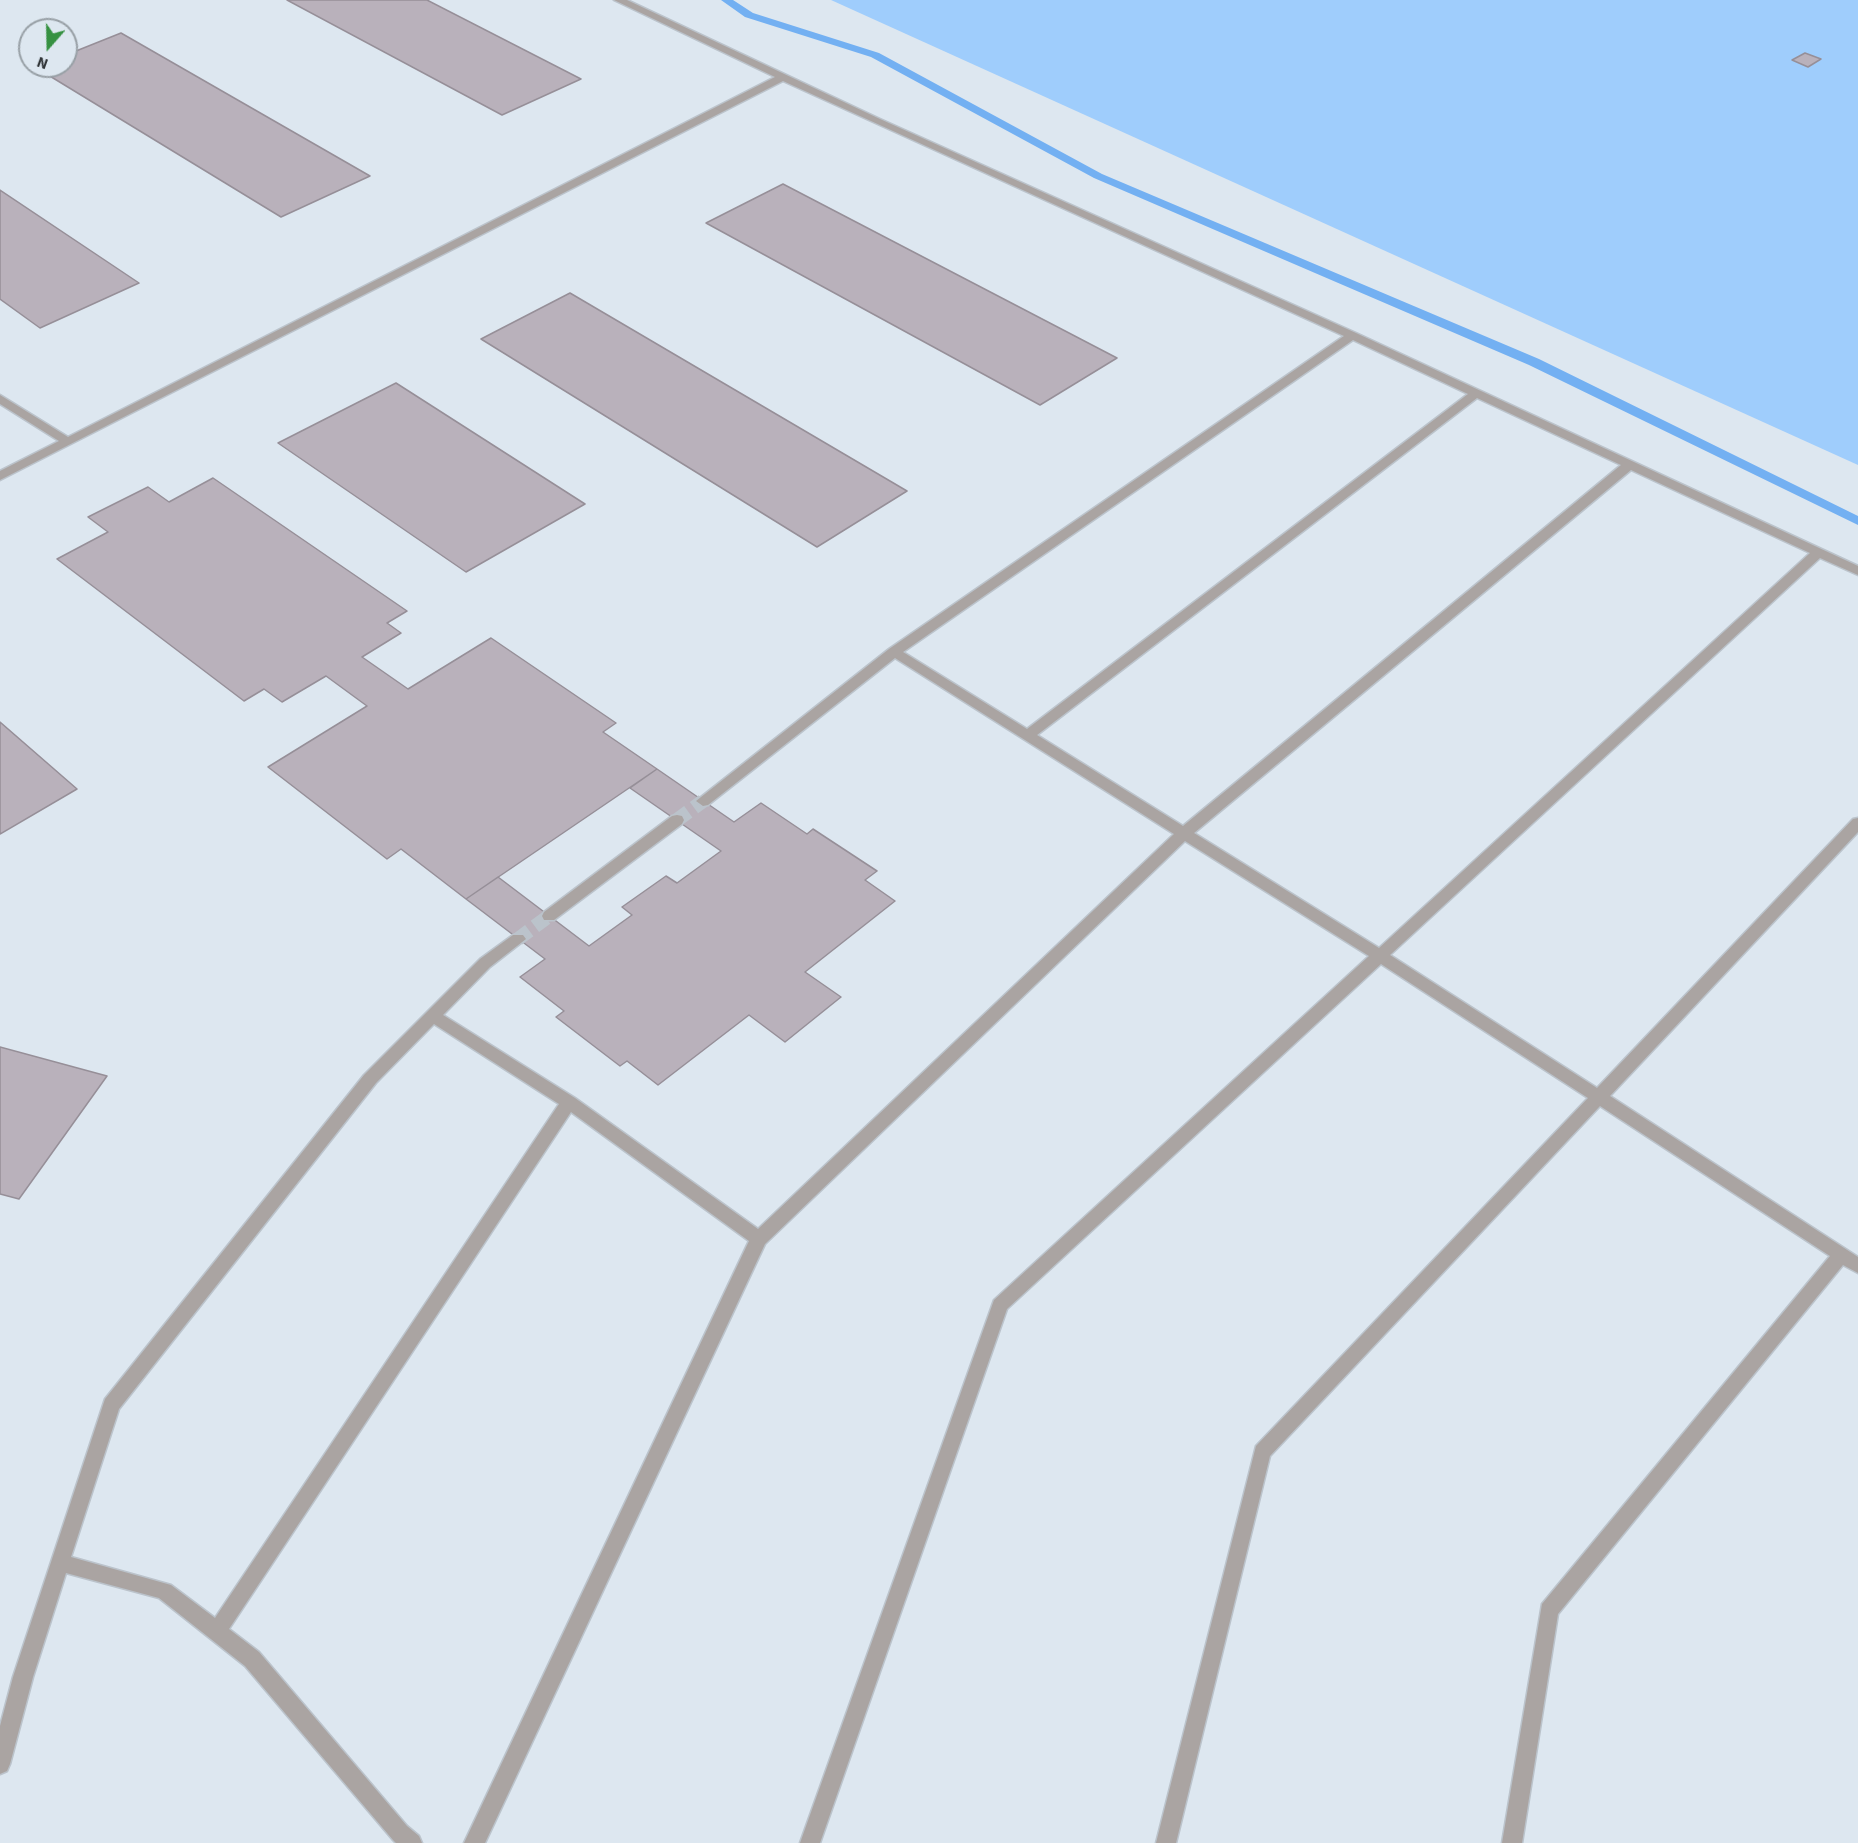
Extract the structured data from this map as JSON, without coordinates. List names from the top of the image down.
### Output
{
  "north": "bottom"
}
